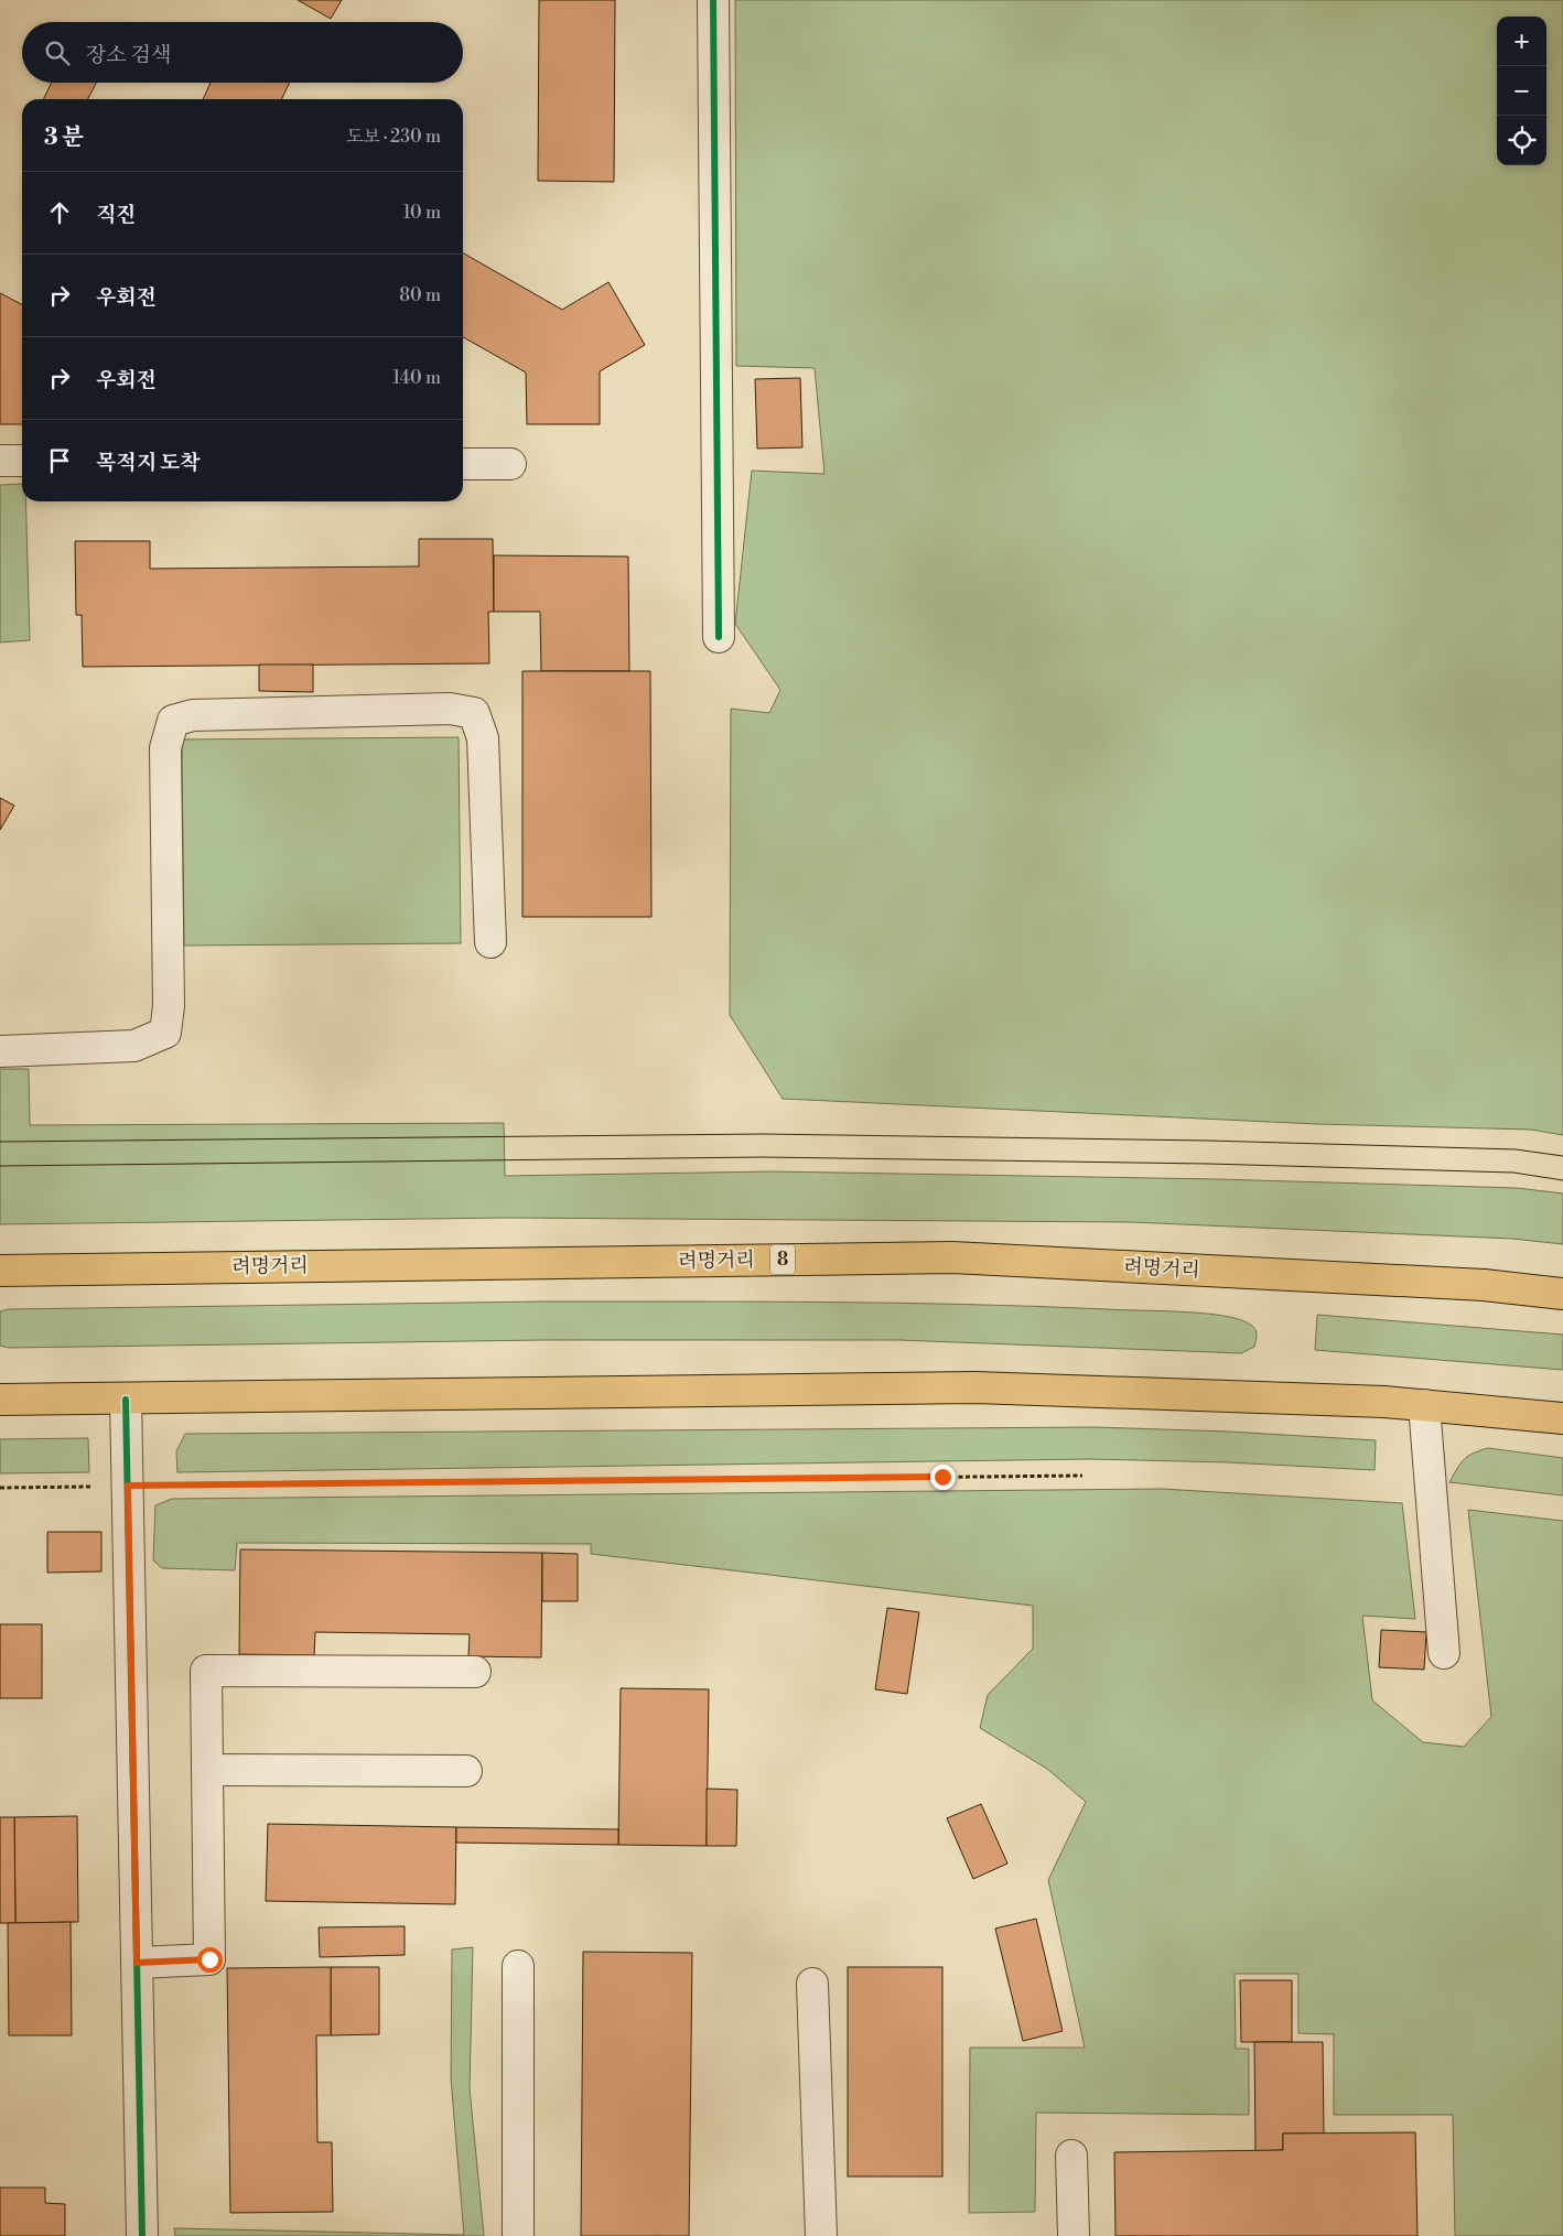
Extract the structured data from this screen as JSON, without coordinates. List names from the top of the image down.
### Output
{
  "streets": {
    "highway": ["8", "려명거리"]
  },
  "page": {
    "map_buttons": ["+", "−"],
    "search": "장소 검색",
    "heading": ["3 분", "도보 · 230 m"],
    "list": [
      ["직진", "10 m"],
      ["우회전", "80 m"],
      ["우회전", "140 m"],
      "목적지 도착"
    ]
  }
}
